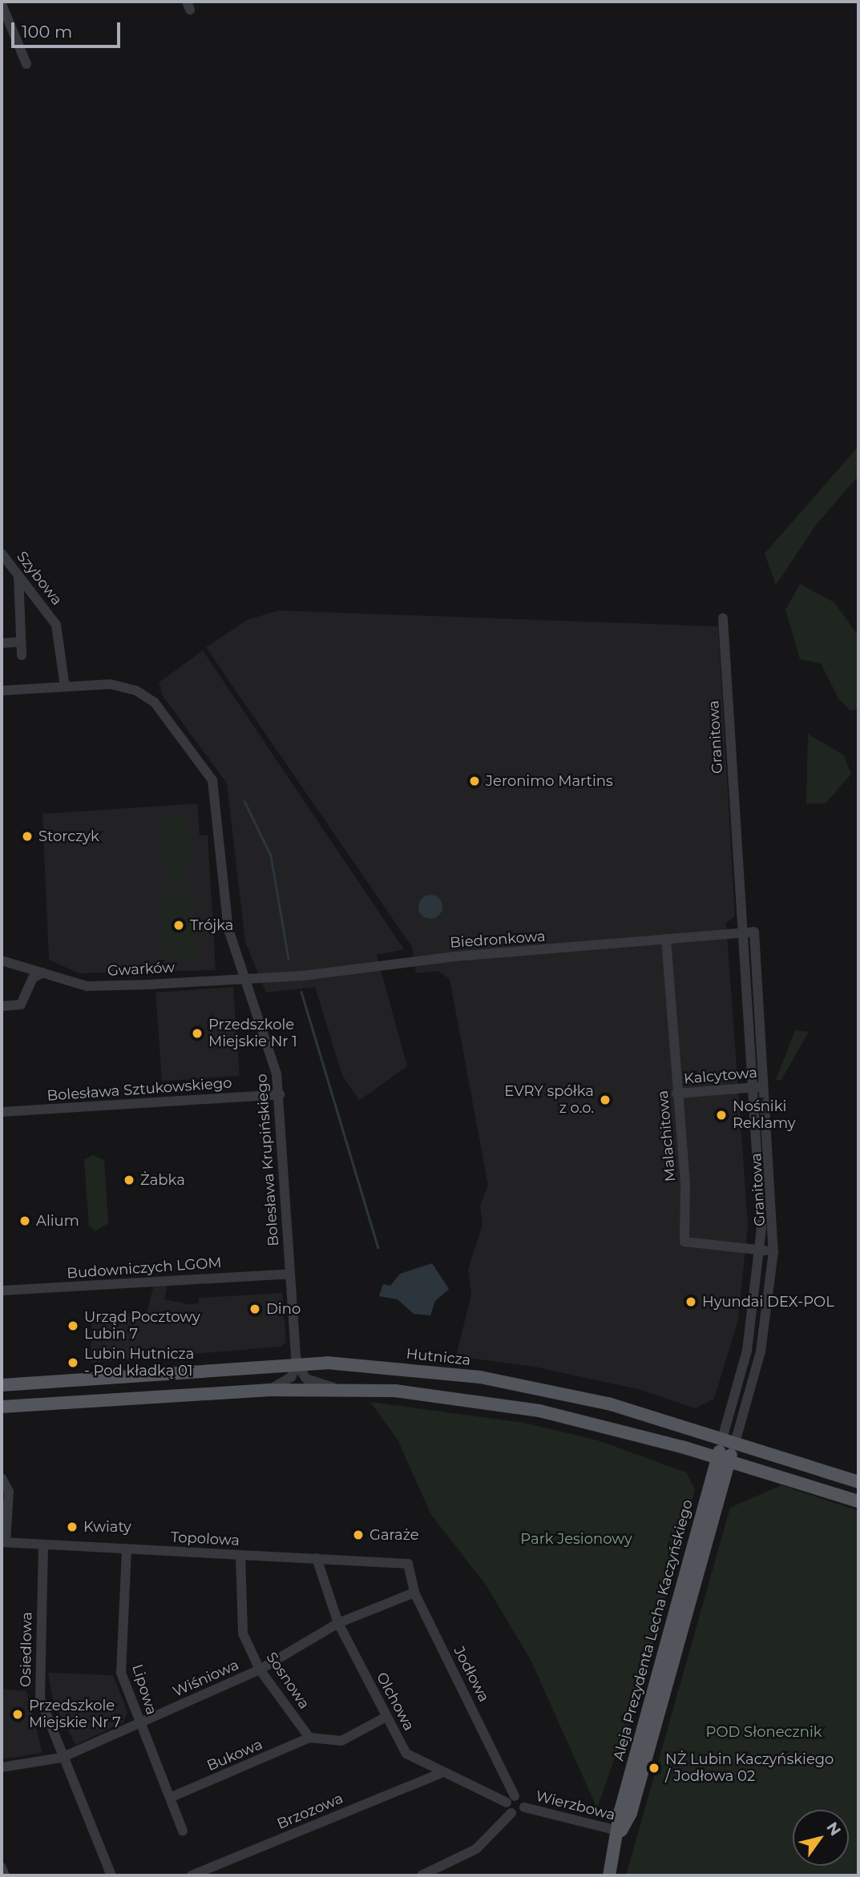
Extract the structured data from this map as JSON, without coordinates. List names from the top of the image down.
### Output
{
  "streets": {
    "main road": ["Hutnicza", "Aleja Prezydenta Lecha Kaczyńskiego"],
    "street": [
      "Szybowa",
      "Granitowa",
      "Biedronkowa",
      "Gwarków",
      "Kalcytowa",
      "Bolesława Sztukowskiego",
      "Malachitowa",
      "Bolesława Krupińskiego",
      "Budowniczych LGOM",
      "Topolowa",
      "Osiedlowa",
      "Jodłowa",
      "Wiśniowa",
      "Sosnowa",
      "Lipowa",
      "Olchowa",
      "Bukowa",
      "Wierzbowa",
      "Brzozowa"
    ]
  },
  "crossings": [
    ["Szybowa", "Bolesława Krupińskiego"],
    ["Granitowa", "Biedronkowa"],
    ["Granitowa", "Kalcytowa"],
    ["Granitowa", "Malachitowa"],
    ["Granitowa", "Hutnicza"],
    ["Granitowa", "Aleja Prezydenta Lecha Kaczyńskiego"],
    ["Biedronkowa", "Gwarków"],
    ["Biedronkowa", "Malachitowa"],
    ["Biedronkowa", "Bolesława Krupińskiego"],
    ["Gwarków", "Bolesława Krupińskiego"],
    ["Kalcytowa", "Malachitowa"],
    ["Bolesława Sztukowskiego", "Bolesława Krupińskiego"],
    ["Bolesława Krupińskiego", "Budowniczych LGOM"],
    ["Bolesława Krupińskiego", "Hutnicza"],
    ["Hutnicza", "Aleja Prezydenta Lecha Kaczyńskiego"],
    ["Topolowa", "Osiedlowa"],
    ["Topolowa", "Jodłowa"],
    ["Topolowa", "Sosnowa"],
    ["Topolowa", "Lipowa"],
    ["Topolowa", "Olchowa"],
    ["Aleja Prezydenta Lecha Kaczyńskiego", "Wierzbowa"],
    ["Osiedlowa", "Wiśniowa"],
    ["Jodłowa", "Wiśniowa"],
    ["Jodłowa", "Olchowa"],
    ["Wiśniowa", "Sosnowa"],
    ["Wiśniowa", "Lipowa"],
    ["Wiśniowa", "Olchowa"],
    ["Sosnowa", "Bukowa"],
    ["Lipowa", "Bukowa"],
    ["Olchowa", "Brzozowa"]
  ],
  "parks": ["Park Jesionowy", "POD Słonecznik"],
  "places": [
    "Jeronimo Martins",
    "Storczyk",
    "Trójka",
    "Przedszkole Miejskie Nr 1",
    "EVRY spółka z o.o.",
    "Nośniki Reklamy",
    "Żabka",
    "Alium",
    "Hyundai DEX-POL",
    "Dino",
    "Urząd Pocztowy Lubin 7",
    "Lubin Hutnicza - Pod kładką 01",
    "Kwiaty",
    "Garaże",
    "Przedszkole Miejskie Nr 7",
    "NŻ Lubin Kaczyńskiego / Jodłowa 02"
  ],
  "scale_bar": "100 m",
  "north": "top right"
}
